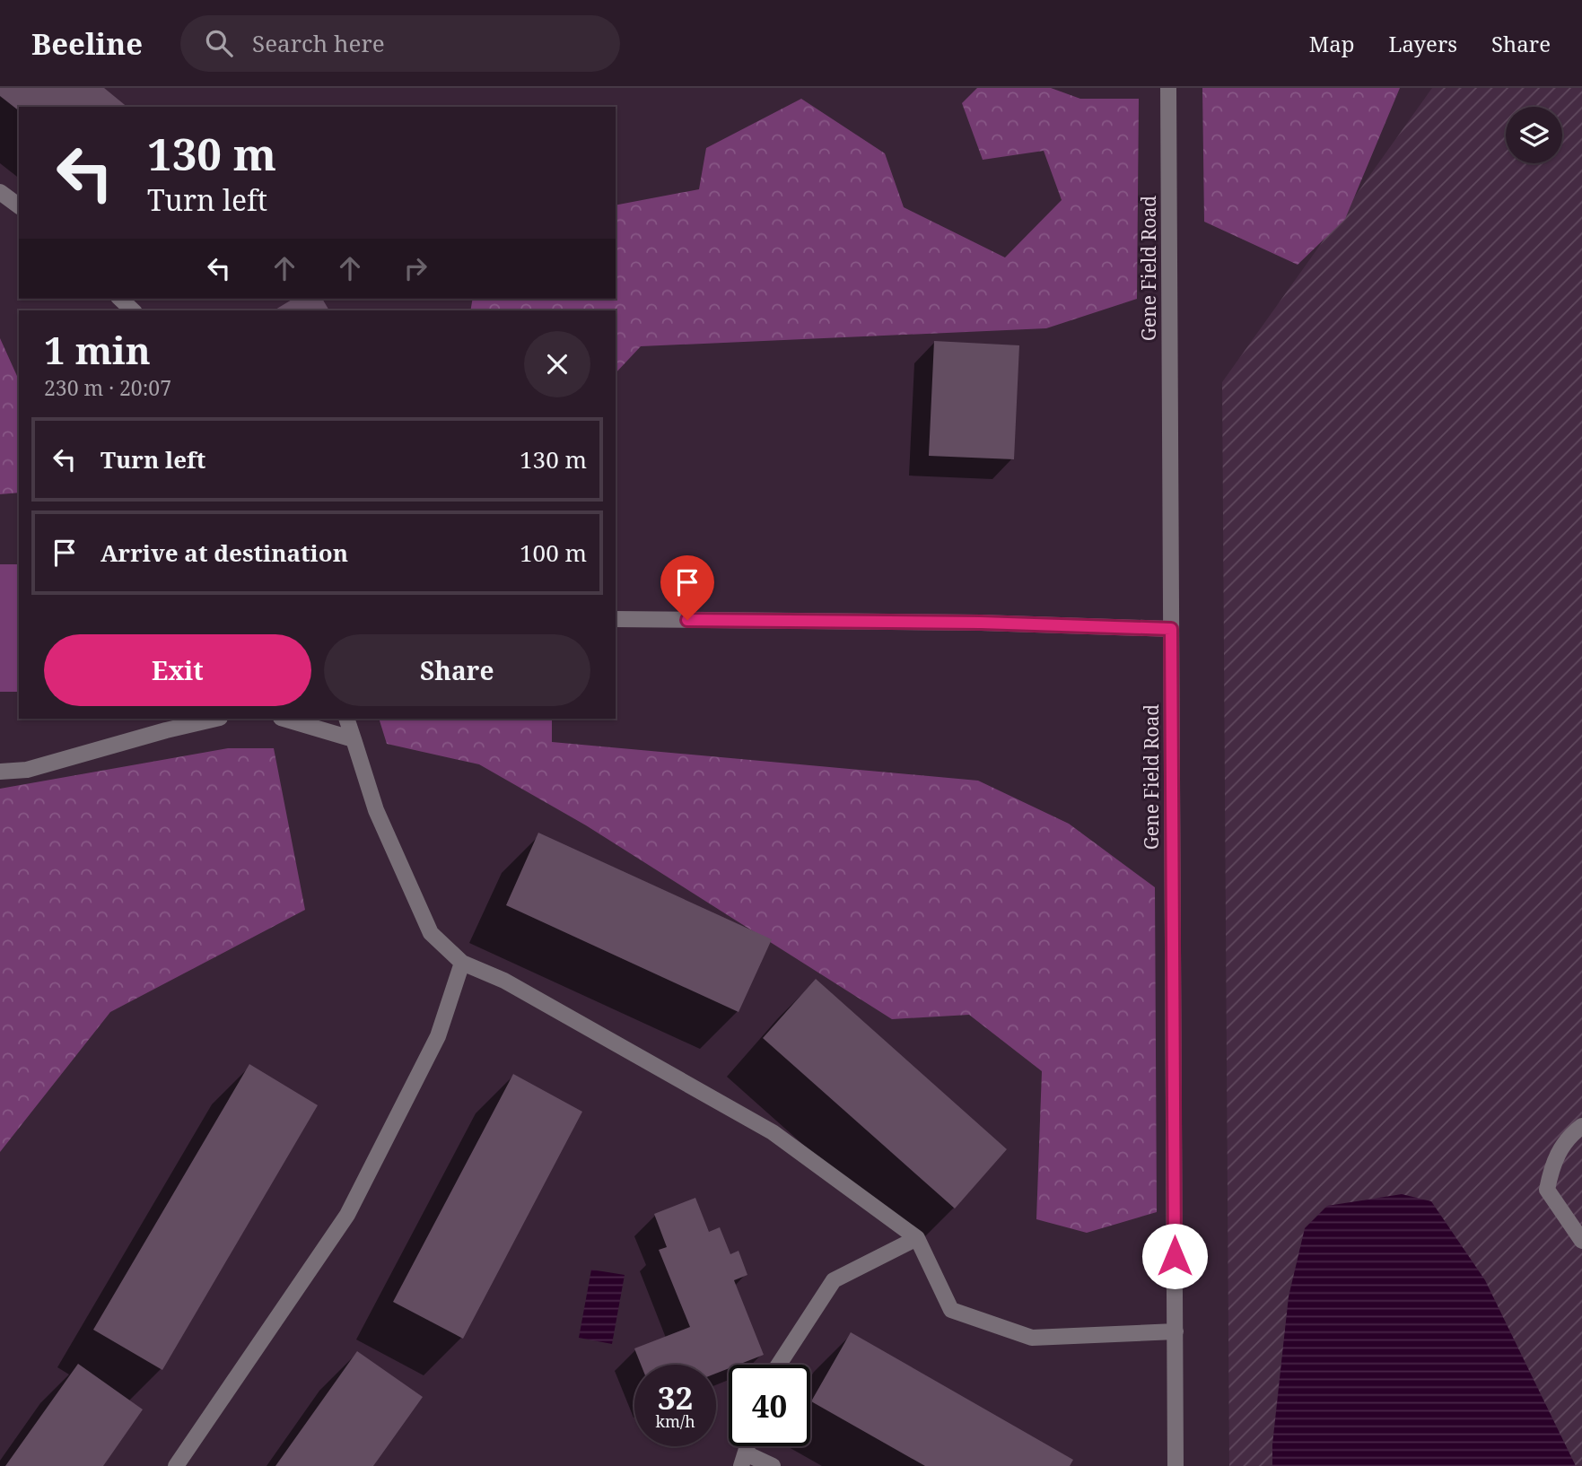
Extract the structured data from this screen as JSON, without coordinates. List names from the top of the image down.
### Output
{
  "streets": {
    "street": ["Gene Field Road"]
  },
  "page": {
    "header": "Beeline",
    "search": "Search here",
    "nav": ["Map", "Layers", "Share"],
    "turn": ["130 m", "Turn left"],
    "heading": ["1 min", "230 m · 20:07"],
    "list": [
      {
        "name": "Turn left",
        "value": "130 m"
      },
      {
        "name": "Arrive at destination",
        "value": "100 m"
      }
    ],
    "buttons": ["Exit", "Share"],
    "speed": "32 km/h",
    "limit": "40"
  }
}
